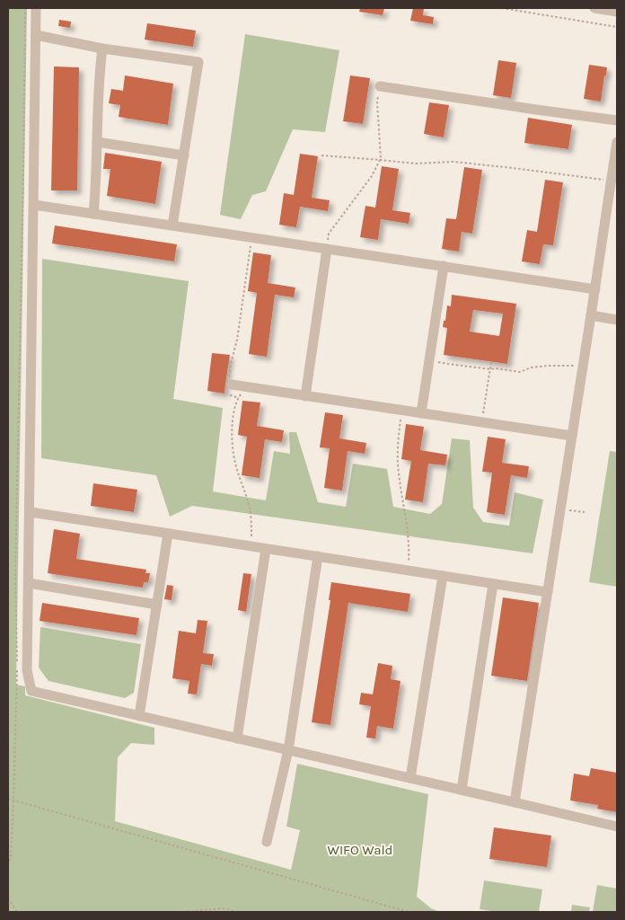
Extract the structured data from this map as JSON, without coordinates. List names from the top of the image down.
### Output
{
  "parks": ["WIFO Wald"]
}
